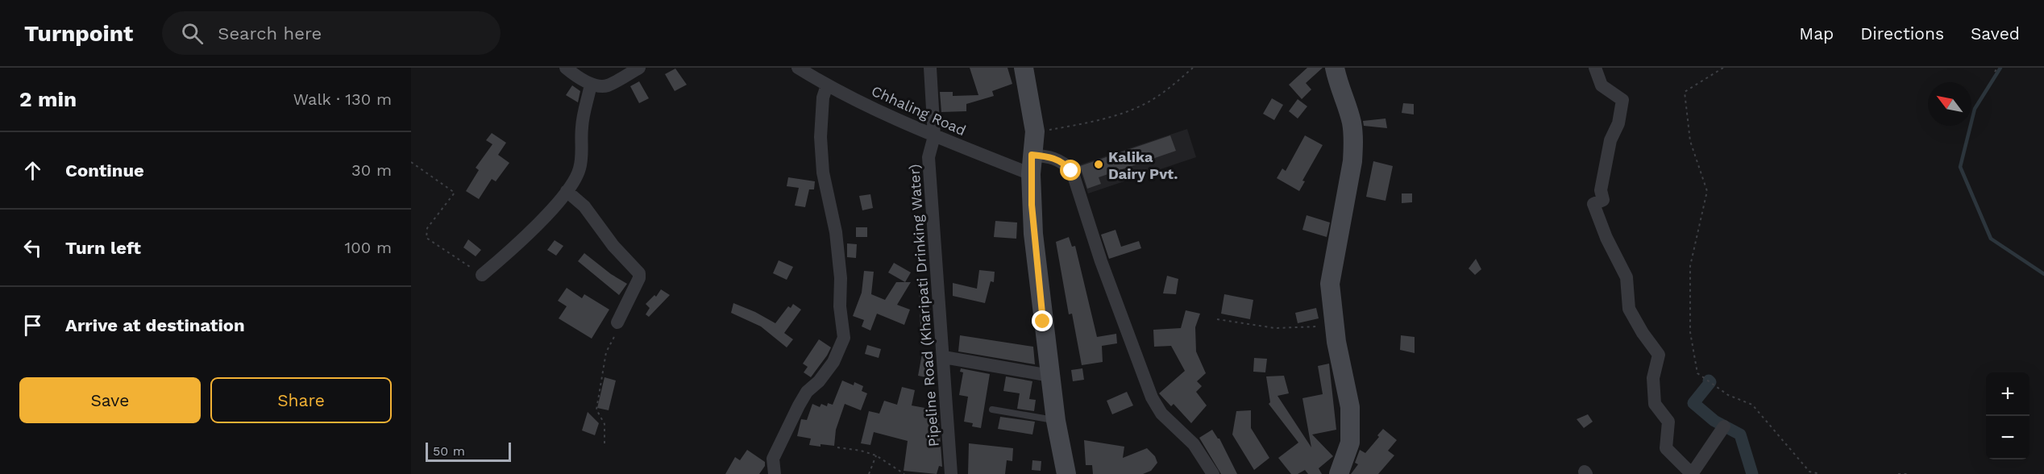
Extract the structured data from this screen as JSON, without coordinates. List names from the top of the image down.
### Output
{
  "streets": {
    "street": ["Chhaling Road", "Pipeline Road (Kharipati Drinking Water)"]
  },
  "crossings": [
    ["Chhaling Road", "Pipeline Road (Kharipati Drinking Water)"]
  ],
  "places": ["Kalika Dairy Pvt."],
  "scale_bar": "50 m",
  "north": "top left",
  "page": {
    "header": "Turnpoint",
    "search": "Search here",
    "nav": ["Map", "Directions", "Saved"],
    "heading": ["2 min", "Walk · 130 m"],
    "list": [
      ["Continue", "30 m"],
      ["Turn left", "100 m"],
      "Arrive at destination"
    ],
    "buttons": ["Save", "Share"],
    "map_buttons": ["+", "−"],
    "scale": "50 m"
  }
}
